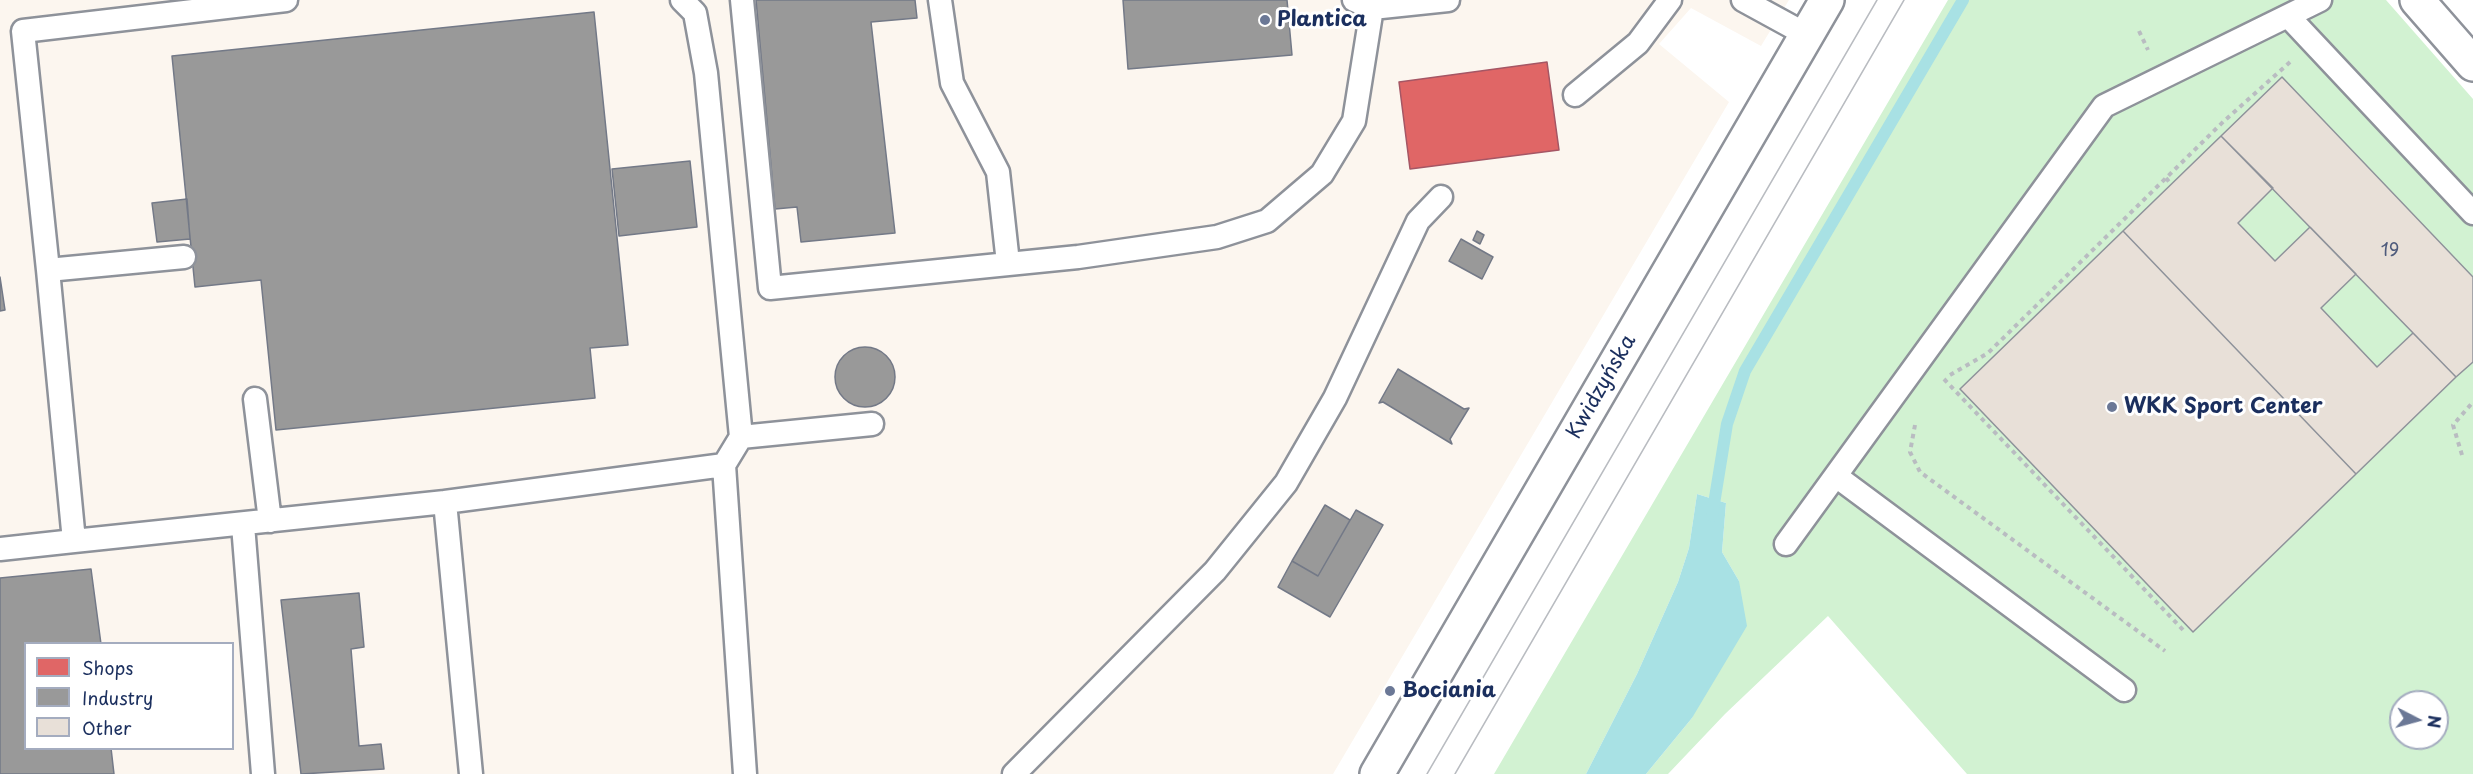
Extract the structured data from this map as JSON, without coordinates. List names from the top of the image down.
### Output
{
  "streets": {
    "street": ["Kwidzyńska"]
  },
  "places": ["Plantica", "WKK Sport Center", "Bociania"],
  "house_numbers": ["19"],
  "legend": ["Shops", "Industry", "Other"],
  "north": "right"
}
